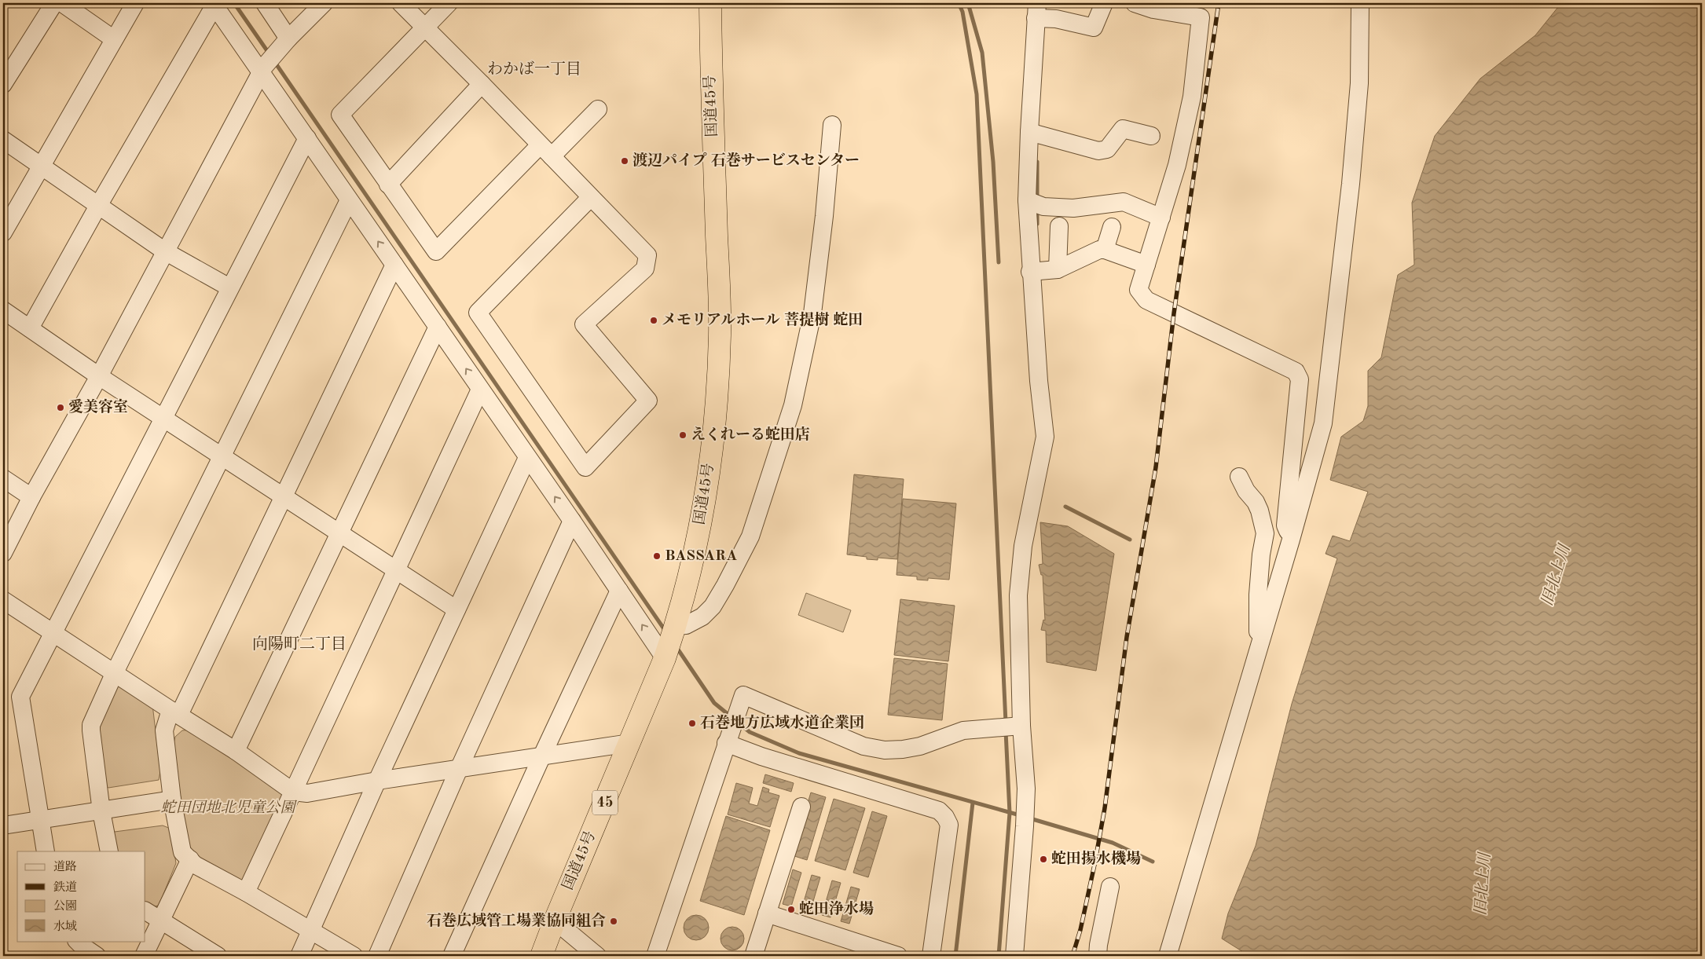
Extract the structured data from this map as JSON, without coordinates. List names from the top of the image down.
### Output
{
  "streets": {
    "highway": ["国道45号", "45"]
  },
  "districts": ["わかば一丁目", "向陽町二丁目"],
  "water": ["旧北上川"],
  "parks": ["蛇田団地北児童公園"],
  "places": [
    "渡辺パイプ 石巻サービスセンター",
    "メモリアルホール 菩提樹 蛇田",
    "愛美容室",
    "えくれーる蛇田店",
    "BASSARA",
    "石巻地方広域水道企業団",
    "蛇田揚水機場",
    "蛇田浄水場",
    "石巻広域管工場業協同組合"
  ],
  "legend": [
    "道路",
    "鉄道",
    "公園",
    "水域"
  ]
}
